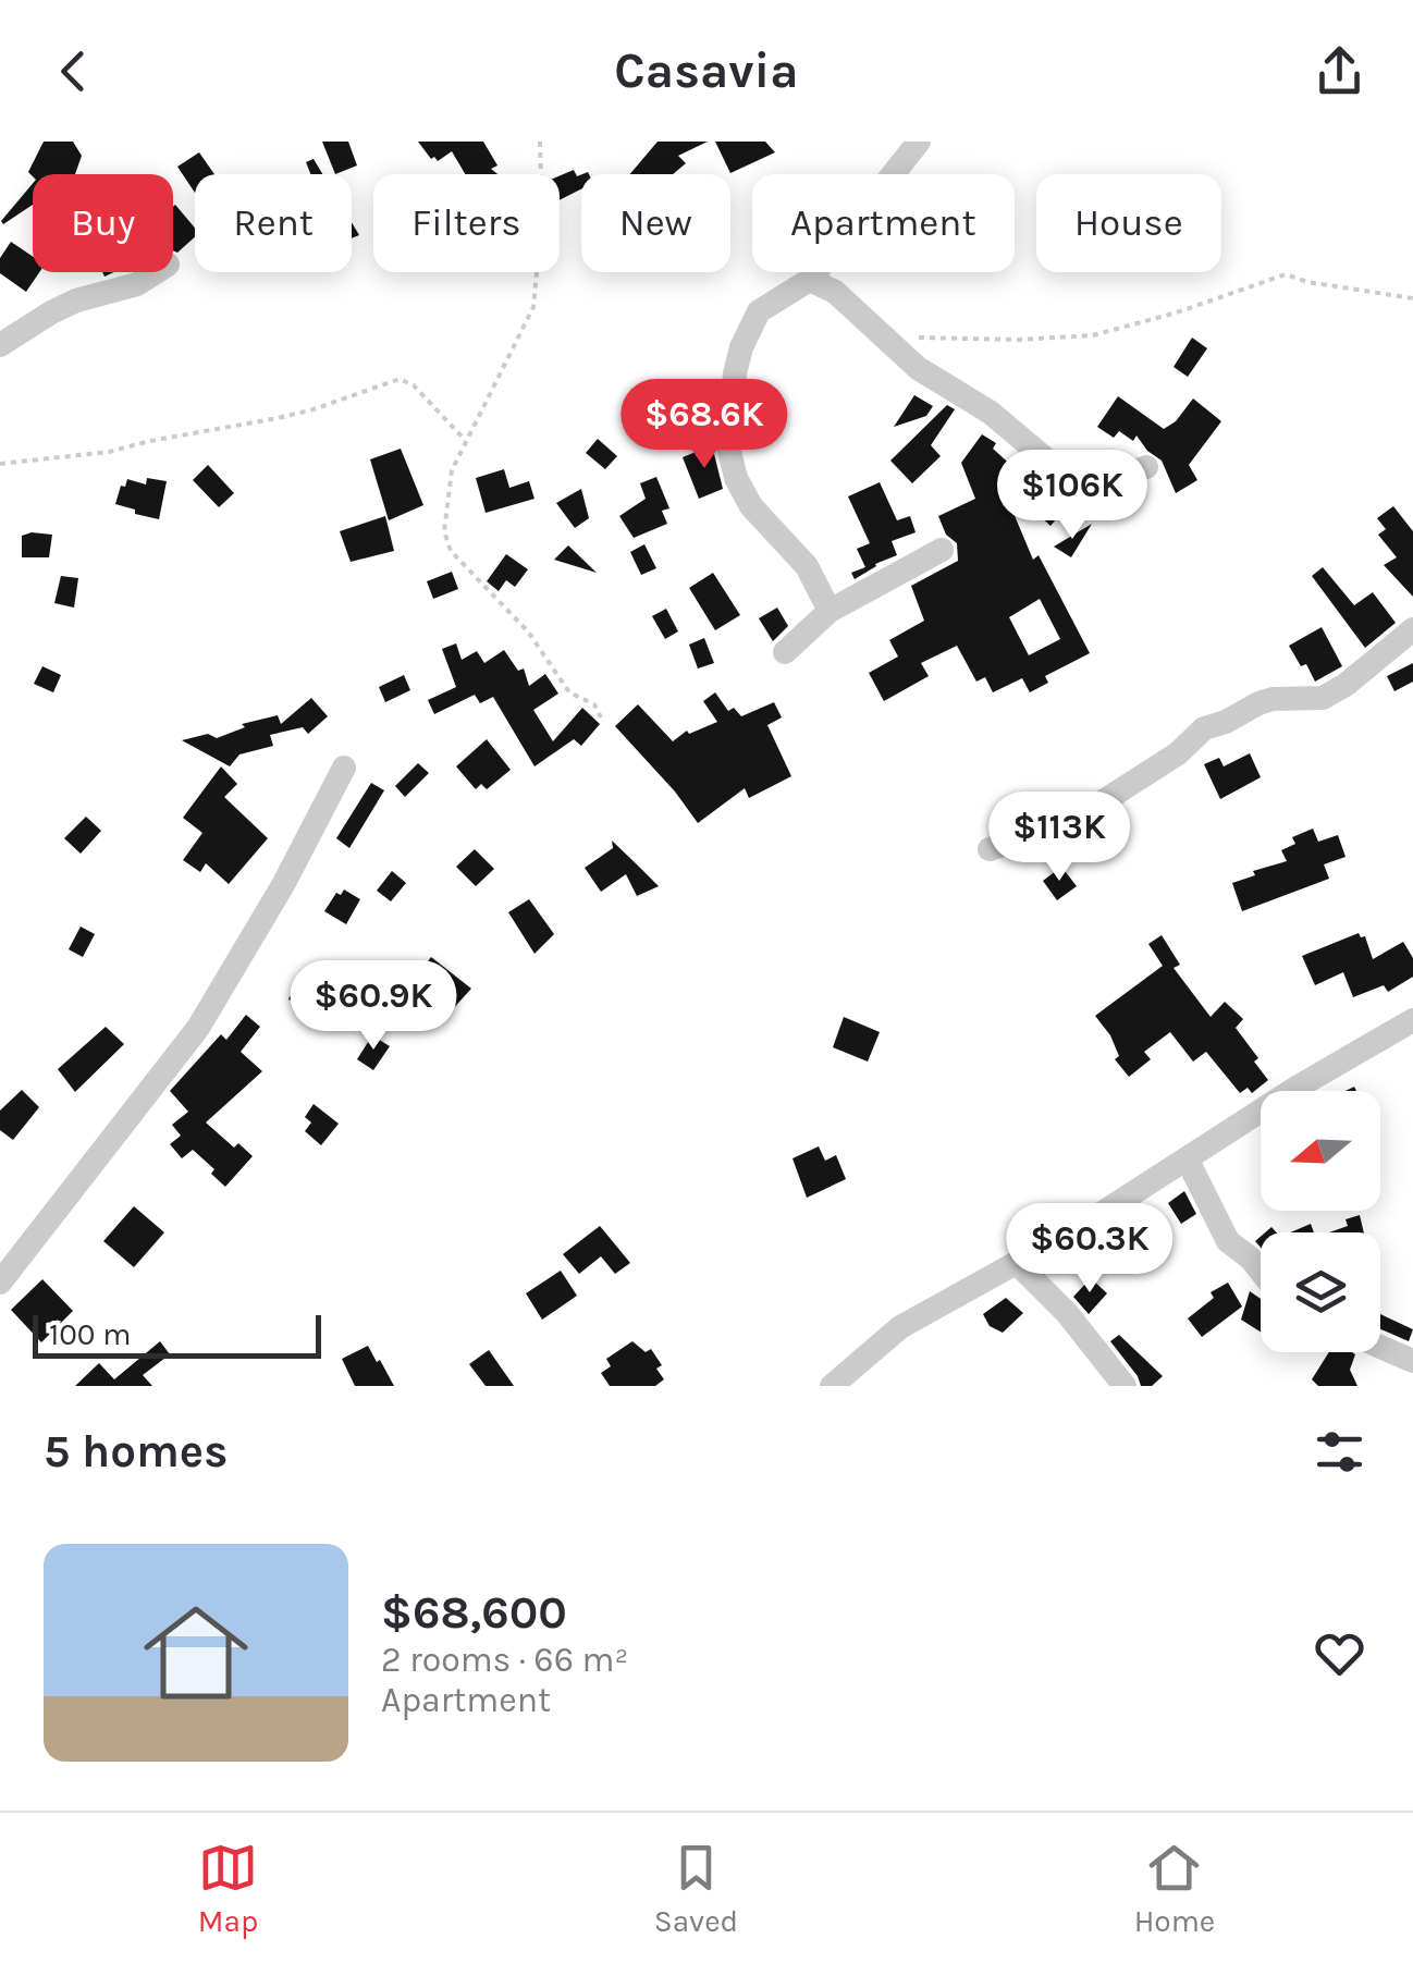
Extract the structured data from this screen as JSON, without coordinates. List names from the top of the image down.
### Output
{
  "scale_bar": "100 m",
  "north": "left",
  "page": {
    "header": "Casavia",
    "chip": [
      "Buy",
      "Rent",
      "Filters",
      "New",
      "Apartment",
      "House"
    ],
    "price": [
      "$68.6K",
      "$106K",
      "$113K",
      "$60.9K",
      "$60.3K"
    ],
    "scale": "100 m",
    "heading": "5 homes",
    "list": [
      {
        "name": "$68,600",
        "note": "2 rooms · 66 m² · Apartment"
      }
    ],
    "tabs": ["Map", "Saved", "Home"]
  }
}
